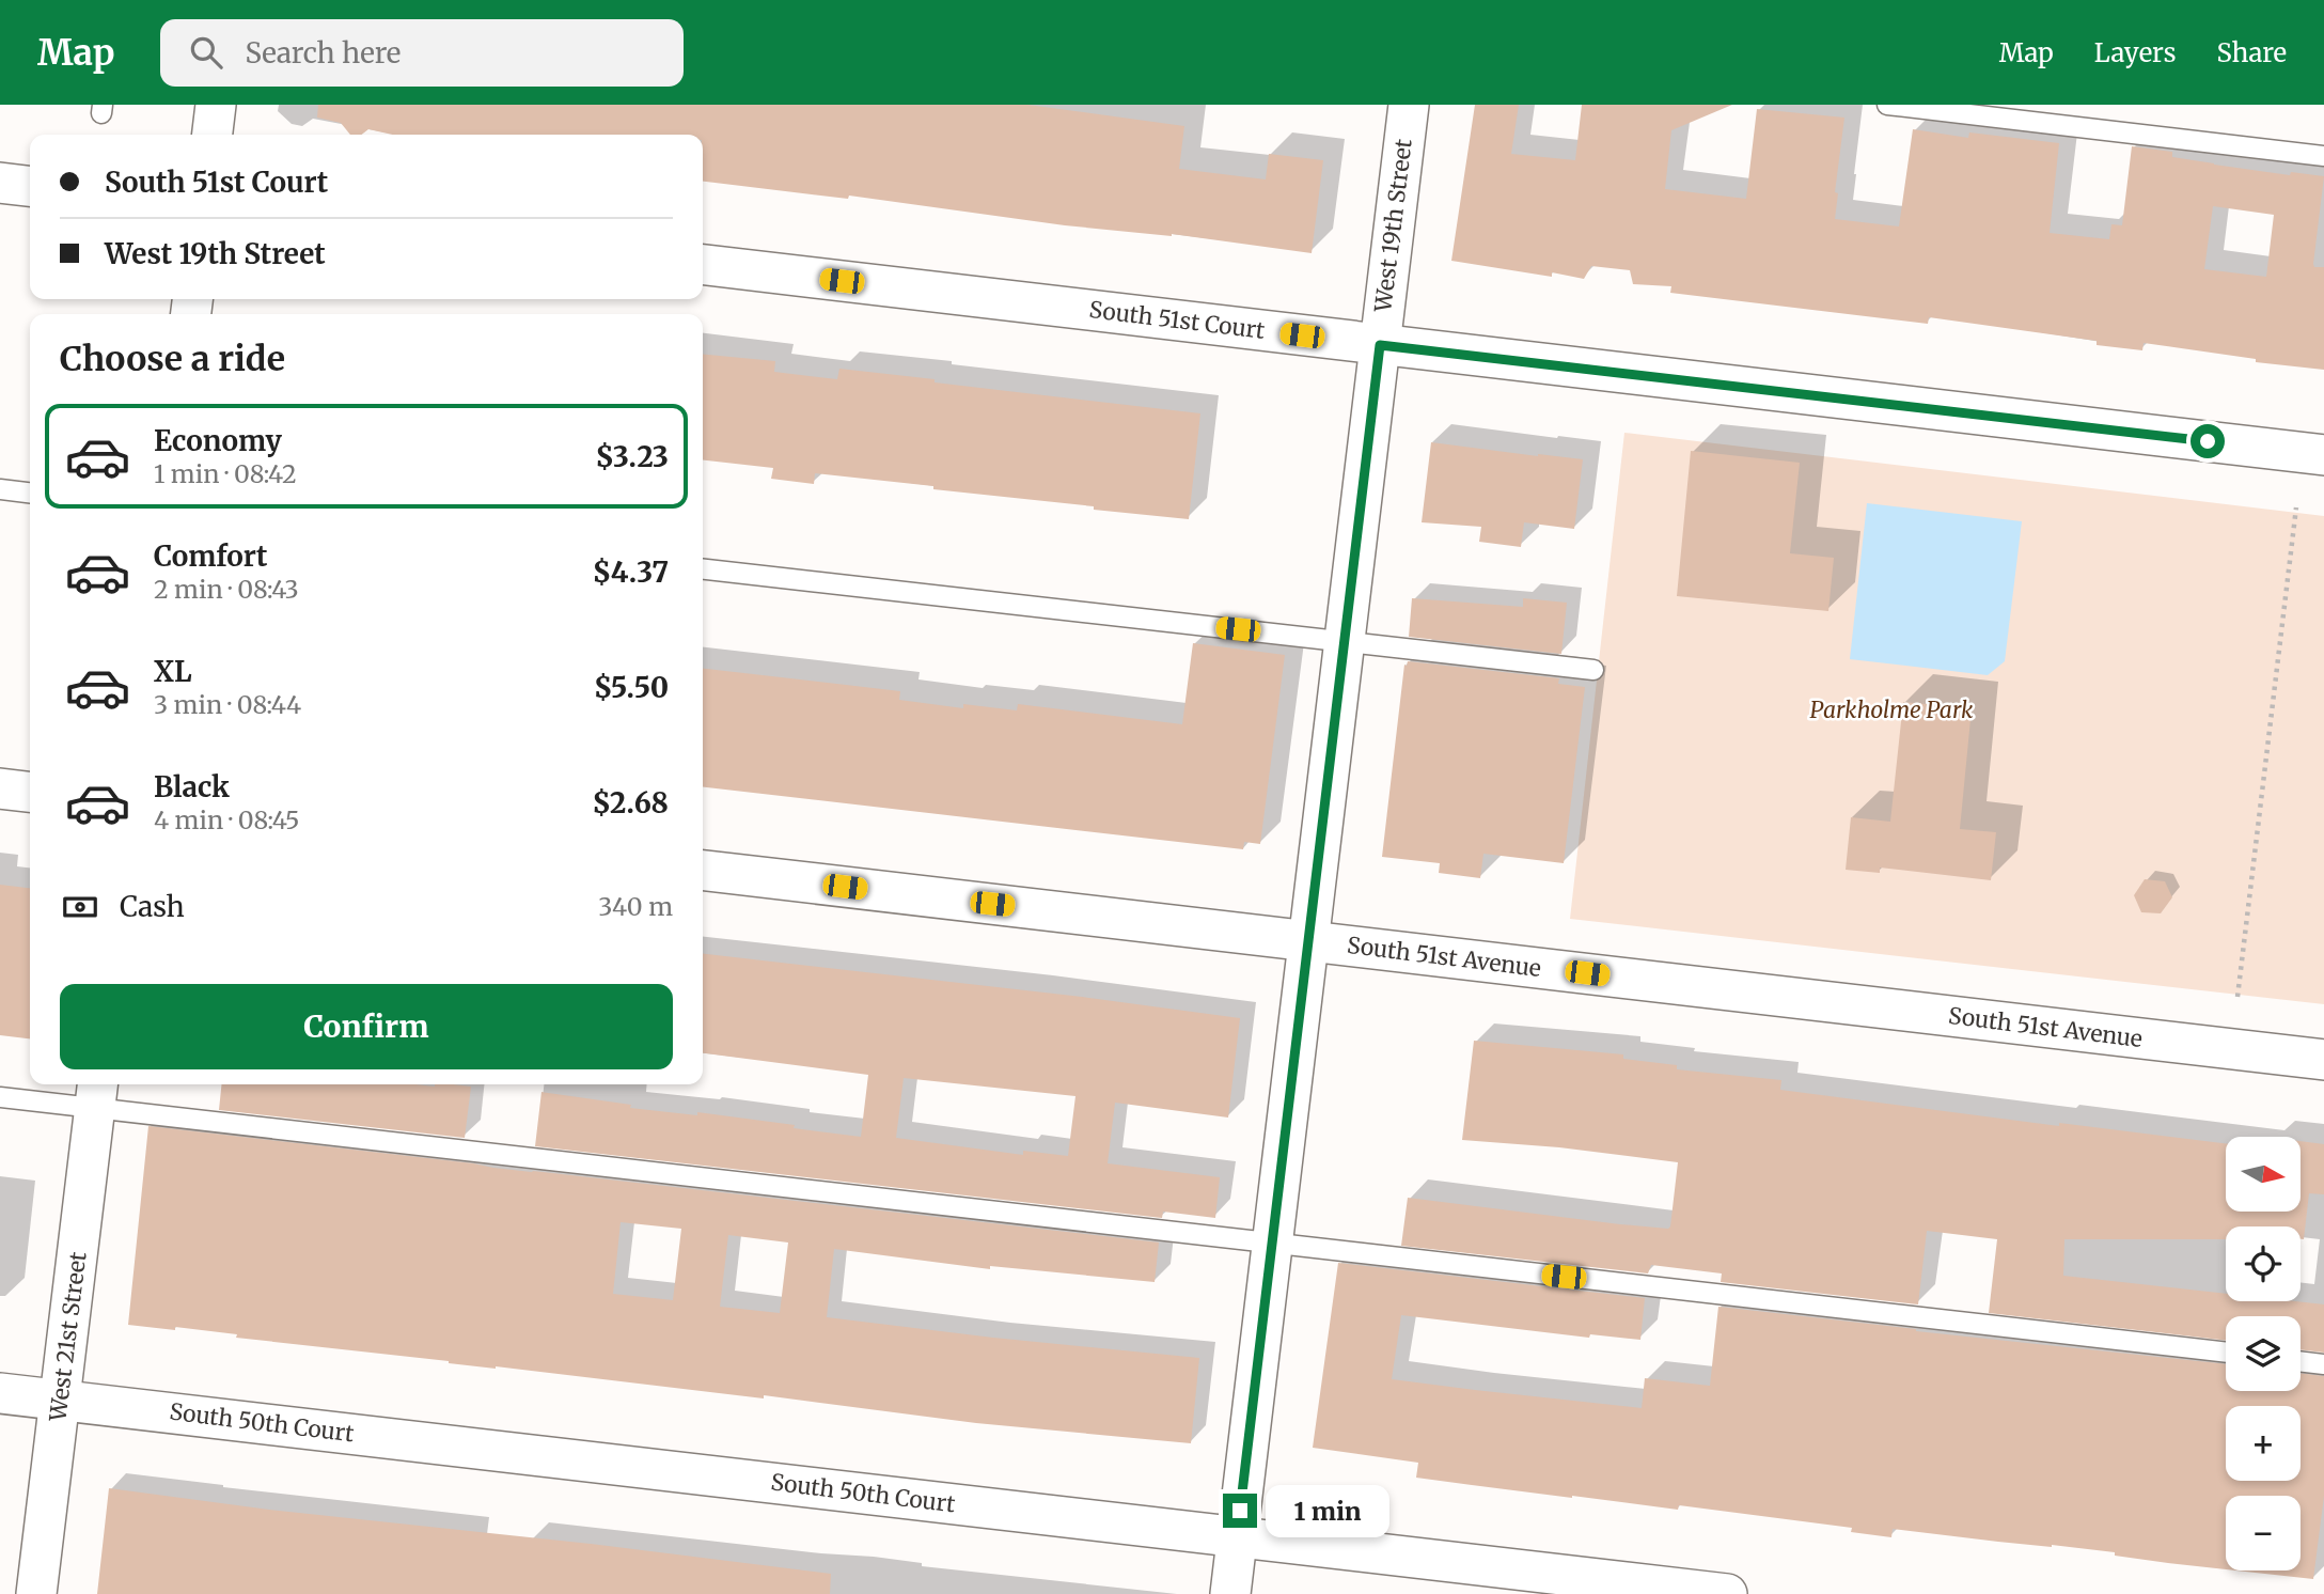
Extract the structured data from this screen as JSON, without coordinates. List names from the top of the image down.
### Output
{
  "streets": {
    "street": [
      "West 19th Street",
      "South 51st Court",
      "South 51st Avenue",
      "West 21st Street",
      "South 50th Court"
    ]
  },
  "crossings": [
    ["West 19th Street", "South 51st Court"],
    ["West 19th Street", "South 51st Avenue"],
    ["West 19th Street", "South 50th Court"],
    ["West 21st Street", "South 50th Court"]
  ],
  "parks": ["Parkholme Park"],
  "north": "right",
  "page": {
    "header": "Map",
    "search": "Search here",
    "nav": ["Map", "Layers", "Share"],
    "banner": ["South 51st Court", "West 19th Street"],
    "heading": "Choose a ride",
    "list": [
      {
        "name": "Economy",
        "note": "1 min · 08:42",
        "value": "$3.23"
      },
      {
        "name": "Comfort",
        "note": "2 min · 08:43",
        "value": "$4.37"
      },
      {
        "name": "XL",
        "note": "3 min · 08:44",
        "value": "$5.50"
      },
      {
        "name": "Black",
        "note": "4 min · 08:45",
        "value": "$2.68"
      }
    ],
    "pay": ["Cash", "340 m"],
    "buttons": "Confirm",
    "map_buttons": ["+", "−"],
    "bubble": "1 min"
  }
}
